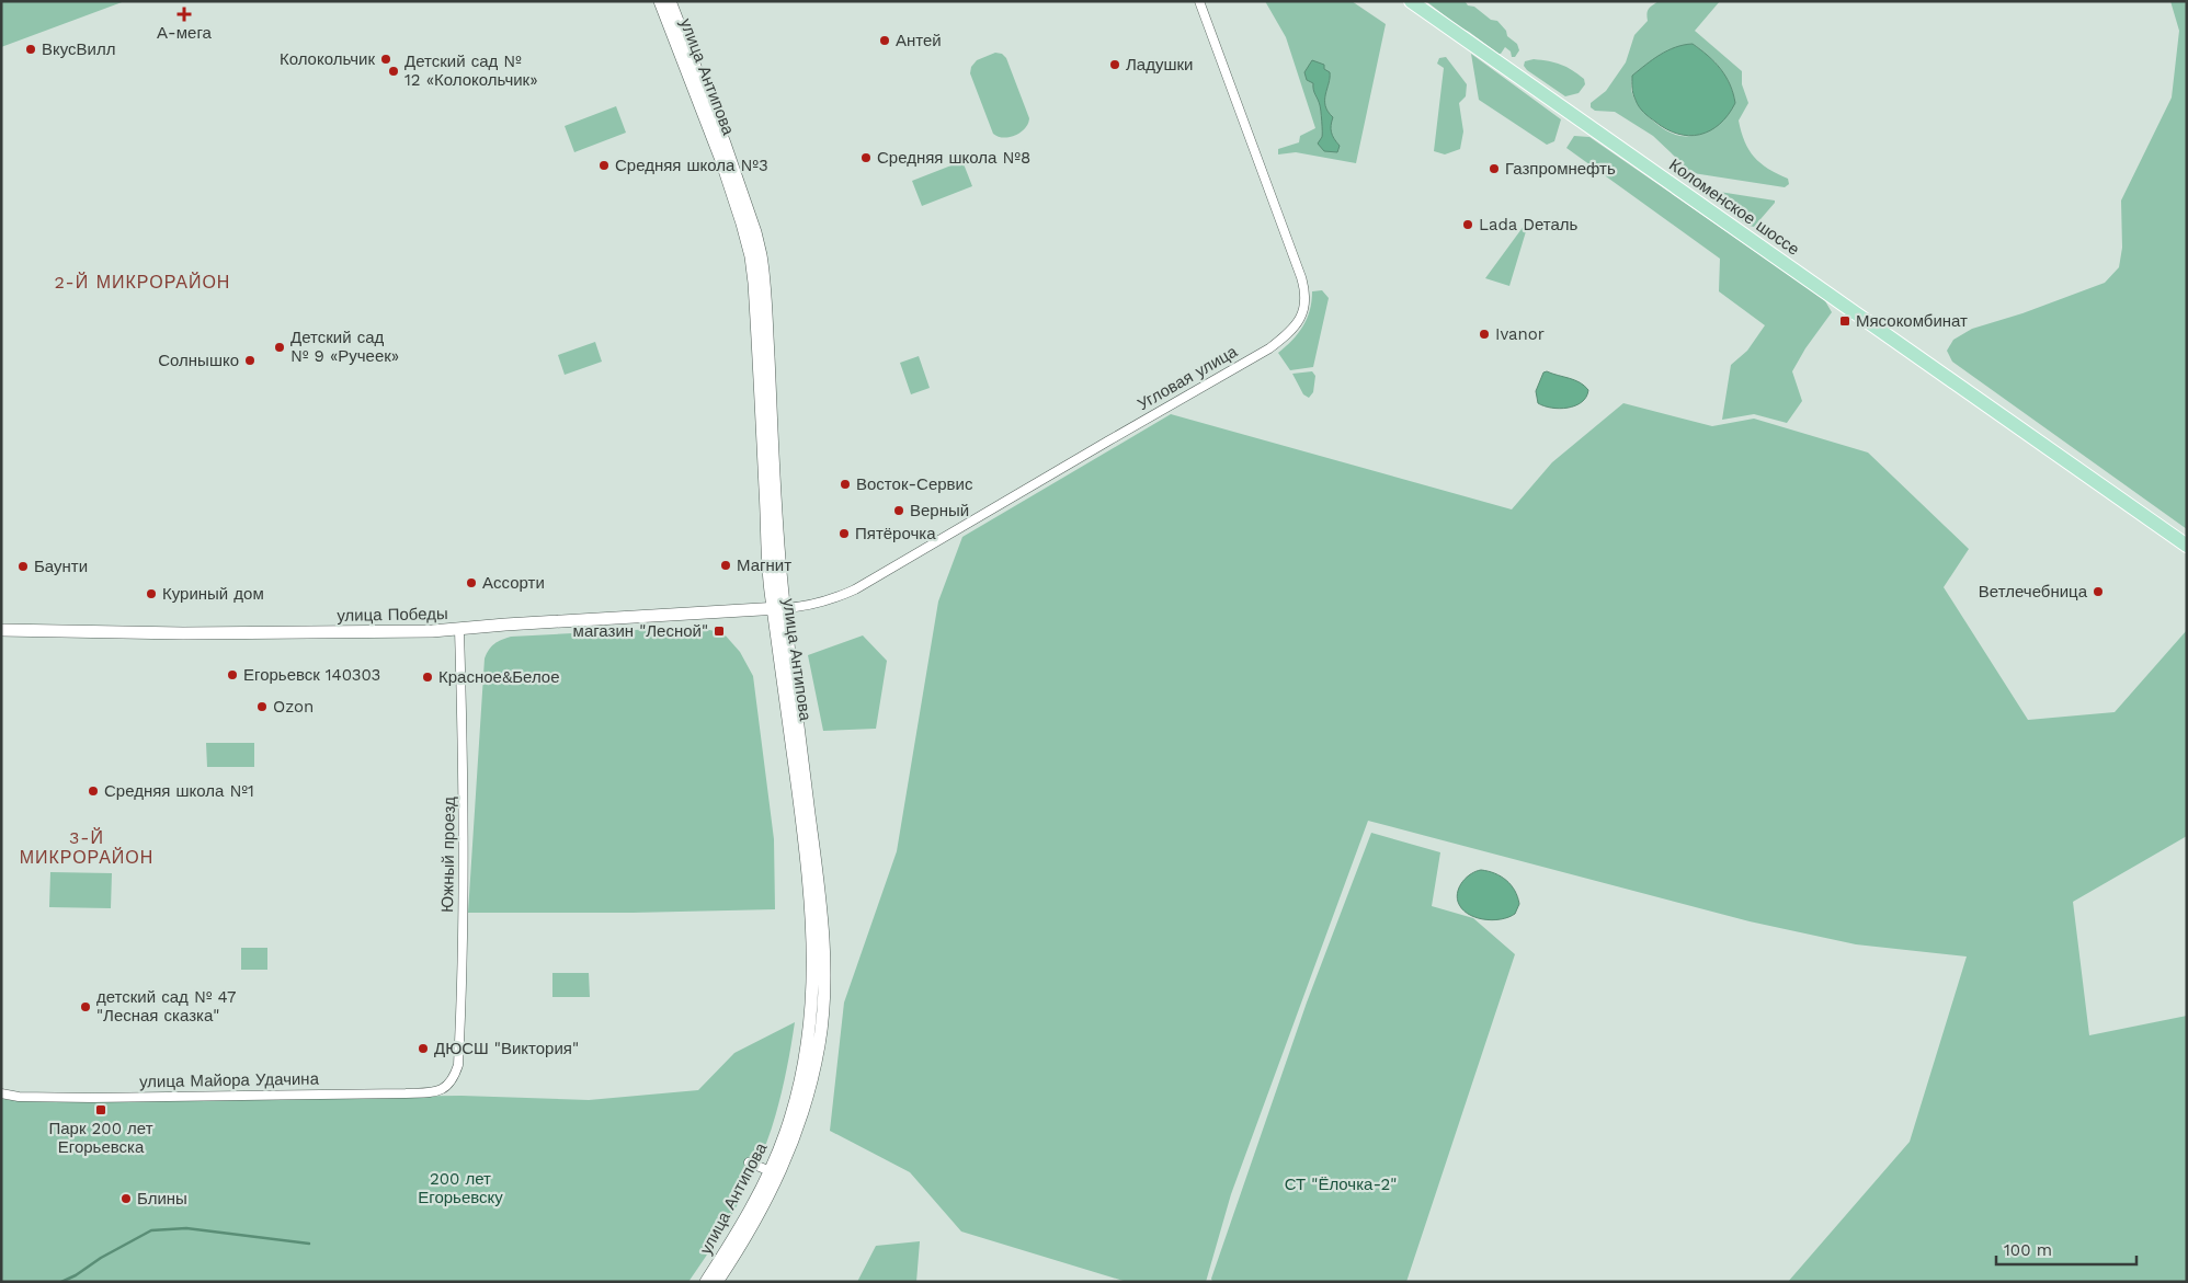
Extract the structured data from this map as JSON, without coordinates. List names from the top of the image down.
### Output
{
  "streets": {
    "main road": ["улица Антипова", "Коломенское шоссе", "улица Победы"],
    "street": ["Угловая улица", "Южный проезд", "улица Майора Удачина"]
  },
  "crossings": [
    ["улица Антипова", "Угловая улица"],
    ["улица Антипова", "улица Победы"],
    ["Угловая улица", "улица Победы"],
    ["улица Победы", "Южный проезд"],
    ["Южный проезд", "улица Майора Удачина"]
  ],
  "districts": ["2-Й МИКРОРАЙОН", "3-Й МИКРОРАЙОН"],
  "parks": ["200 лет Егорьевску", "СТ \"Ёлочка-2\""],
  "places": {
    "health": ["А-мега"],
    "other": [
      "Антей",
      "ВкусВилл",
      "Колокольчик",
      "Ладушки",
      "Детский сад № 12 «Колокольчик»",
      "Средняя школа №8",
      "Средняя школа №3",
      "Газпромнефть",
      "Lada Dеталь",
      "Ivanor",
      "Детский сад № 9 «Ручеек»",
      "Солнышко",
      "Восток-Сервис",
      "Верный",
      "Пятёрочка",
      "Магнит",
      "Баунти",
      "Ассорти",
      "Ветлечебница",
      "Куриный дом",
      "Егорьевск 140303",
      "Красное&Белое",
      "Ozon",
      "Средняя школа №1",
      "детский сад № 47 \"Лесная сказка\"",
      "ДЮСШ \"Виктория\"",
      "Блины"
    ],
    "transit": ["Мясокомбинат", "магазин \"Лесной\"", "Парк 200 лет Егорьевска"]
  },
  "scale_bar": "100 m"
}
